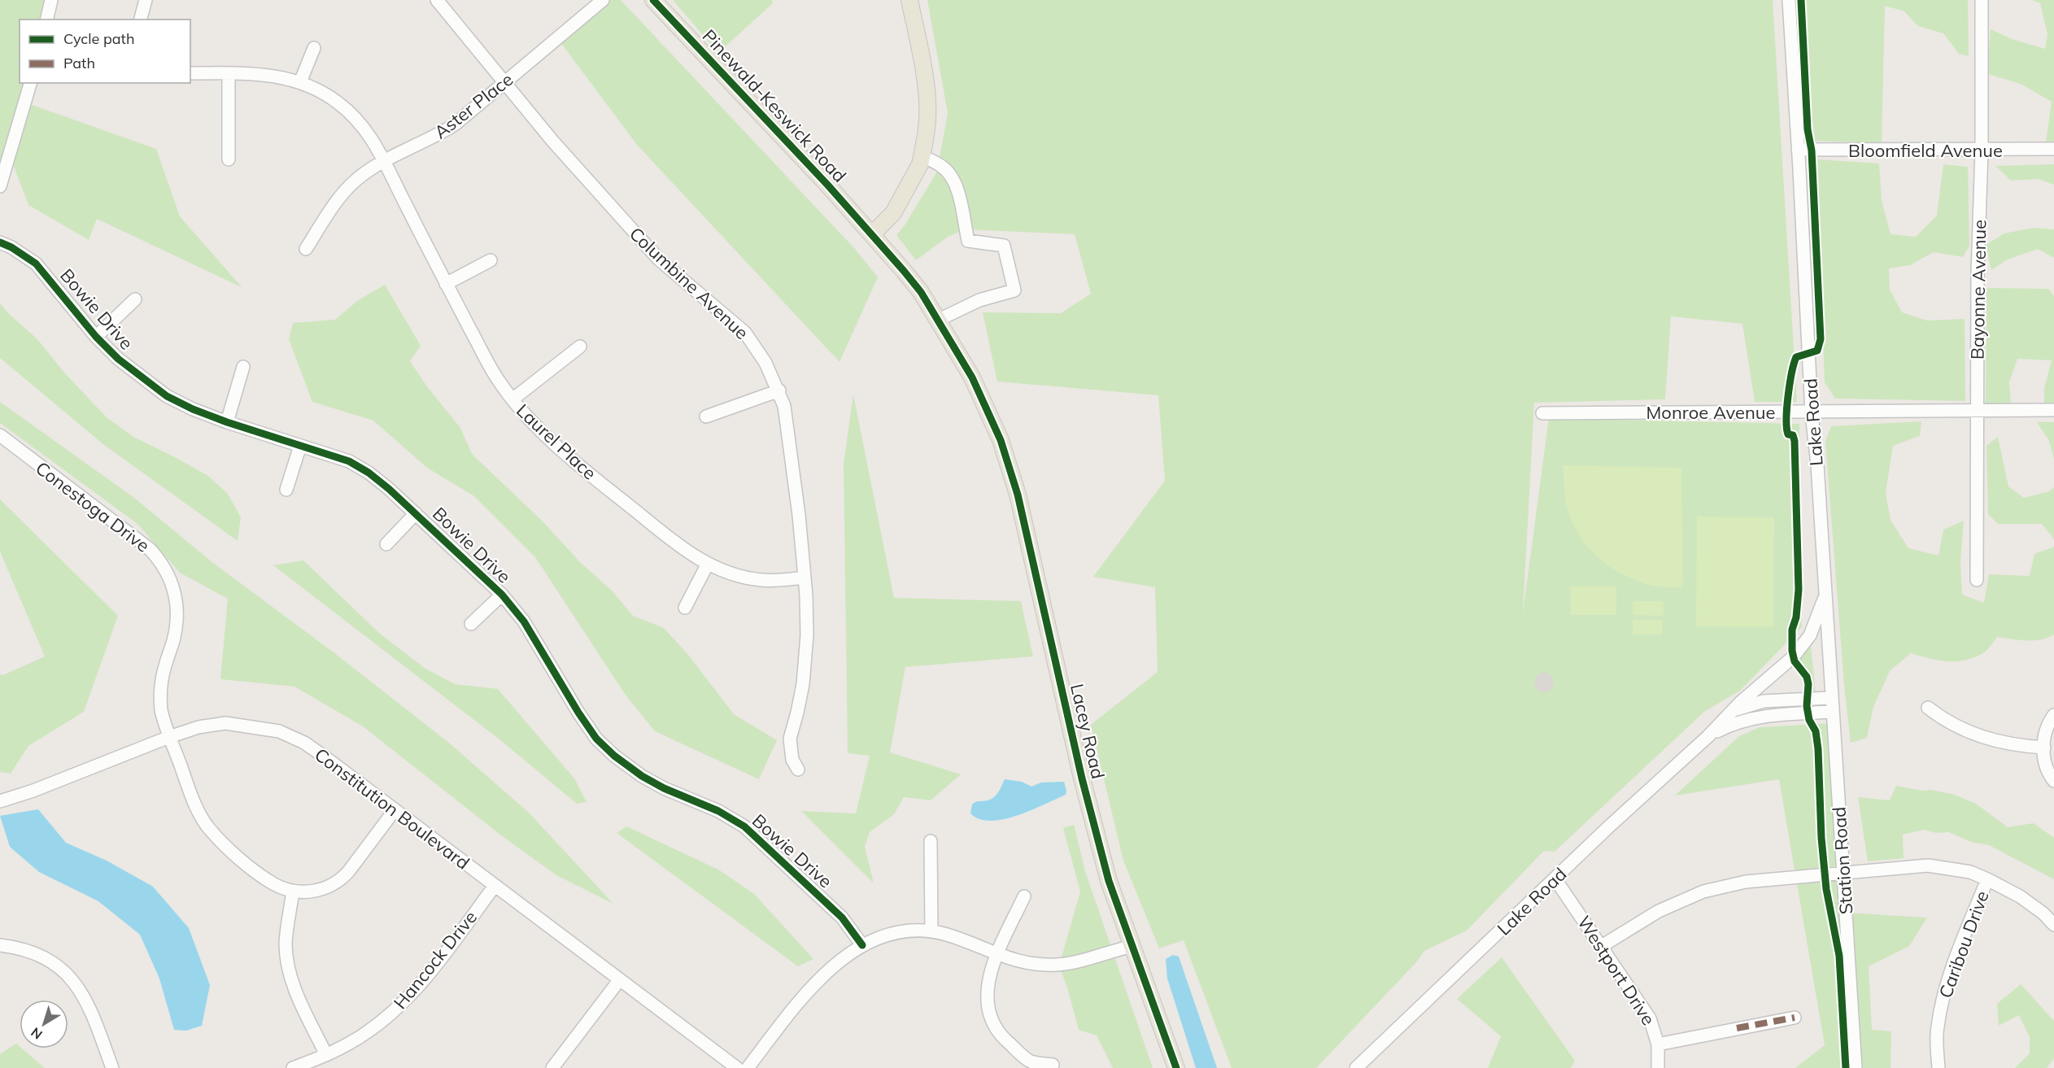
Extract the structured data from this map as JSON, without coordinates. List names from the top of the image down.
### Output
{
  "streets": {
    "main road": ["Pinewald-Keswick Road", "Lacey Road"],
    "street": [
      "Aster Place",
      "Bloomfield Avenue",
      "Columbine Avenue",
      "Bayonne Avenue",
      "Bowie Drive",
      "Monroe Avenue",
      "Lake Road",
      "Laurel Place",
      "Conestoga Drive",
      "Constitution Boulevard",
      "Station Road",
      "Caribou Drive",
      "Hancock Drive",
      "Westport Drive"
    ]
  },
  "crossings": [
    ["Aster Place", "Columbine Avenue"],
    ["Aster Place", "Laurel Place"],
    ["Pinewald-Keswick Road", "Lacey Road"],
    ["Bloomfield Avenue", "Bayonne Avenue"],
    ["Bloomfield Avenue", "Lake Road"],
    ["Columbine Avenue", "Laurel Place"],
    ["Bayonne Avenue", "Monroe Avenue"],
    ["Monroe Avenue", "Lake Road"],
    ["Lake Road", "Station Road"],
    ["Lake Road", "Westport Drive"],
    ["Conestoga Drive", "Constitution Boulevard"],
    ["Constitution Boulevard", "Hancock Drive"]
  ],
  "legend": ["Cycle path", "Path"],
  "north": "bottom left"
}
